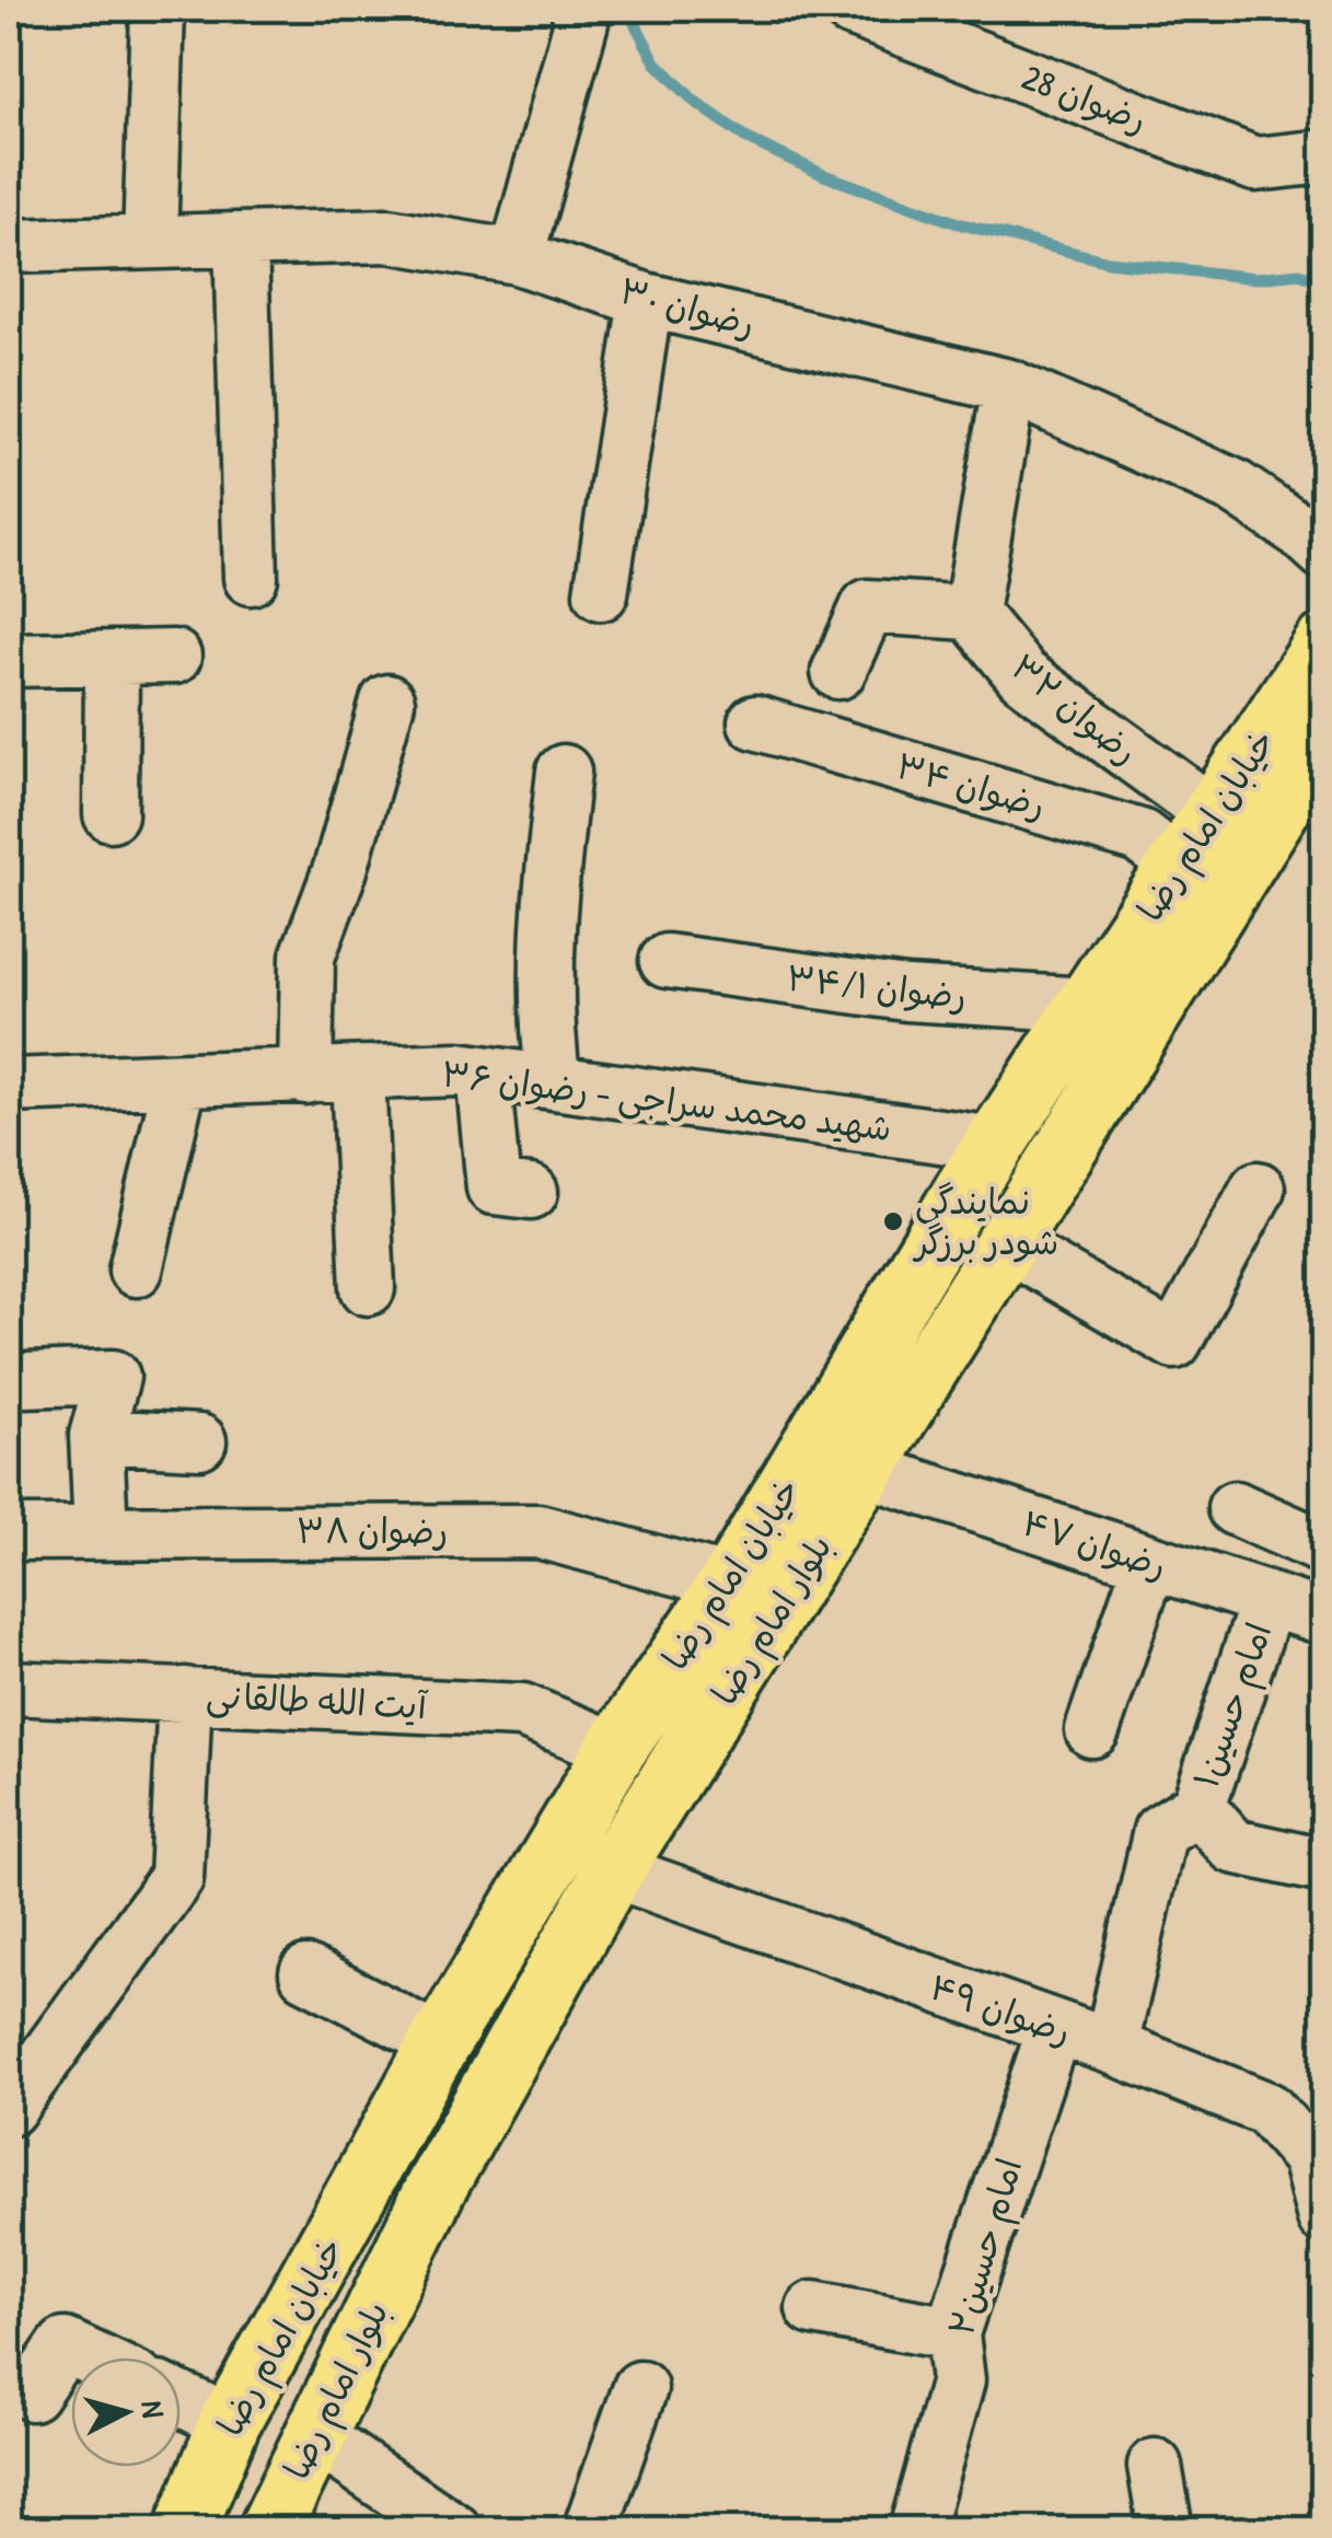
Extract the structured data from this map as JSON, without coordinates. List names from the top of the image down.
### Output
{
  "streets": {
    "main road": ["خیابان امام رضا", "بلوار امام رضا"],
    "street": [
      "رضوان 28",
      "رضوان ۳۰",
      "رضوان ۳۲",
      "رضوان ۳۴",
      "رضوان ۳۴/۱",
      "شهید محمد سراجی - رضوان ۳۶",
      "رضوان ۳۸",
      "رضوان ۴۷",
      "آیت الله طالقانی",
      "امام حسین۱",
      "رضوان ۴۹",
      "امام حسین۲"
    ]
  },
  "crossings": [
    ["رضوان ۳۲", "خیابان امام رضا"],
    ["رضوان ۳۴", "خیابان امام رضا"],
    ["خیابان امام رضا", "رضوان ۳۴/۱"],
    ["خیابان امام رضا", "شهید محمد سراجی - رضوان ۳۶"],
    ["خیابان امام رضا", "رضوان ۳۸"],
    ["خیابان امام رضا", "آیت الله طالقانی"],
    ["رضوان ۴۷", "بلوار امام رضا"],
    ["رضوان ۴۷", "امام حسین۱"],
    ["بلوار امام رضا", "رضوان ۴۹"],
    ["امام حسین۱", "رضوان ۴۹"],
    ["رضوان ۴۹", "امام حسین۲"]
  ],
  "places": ["نمایندگی شودر برزگر"],
  "north": "right"
}
